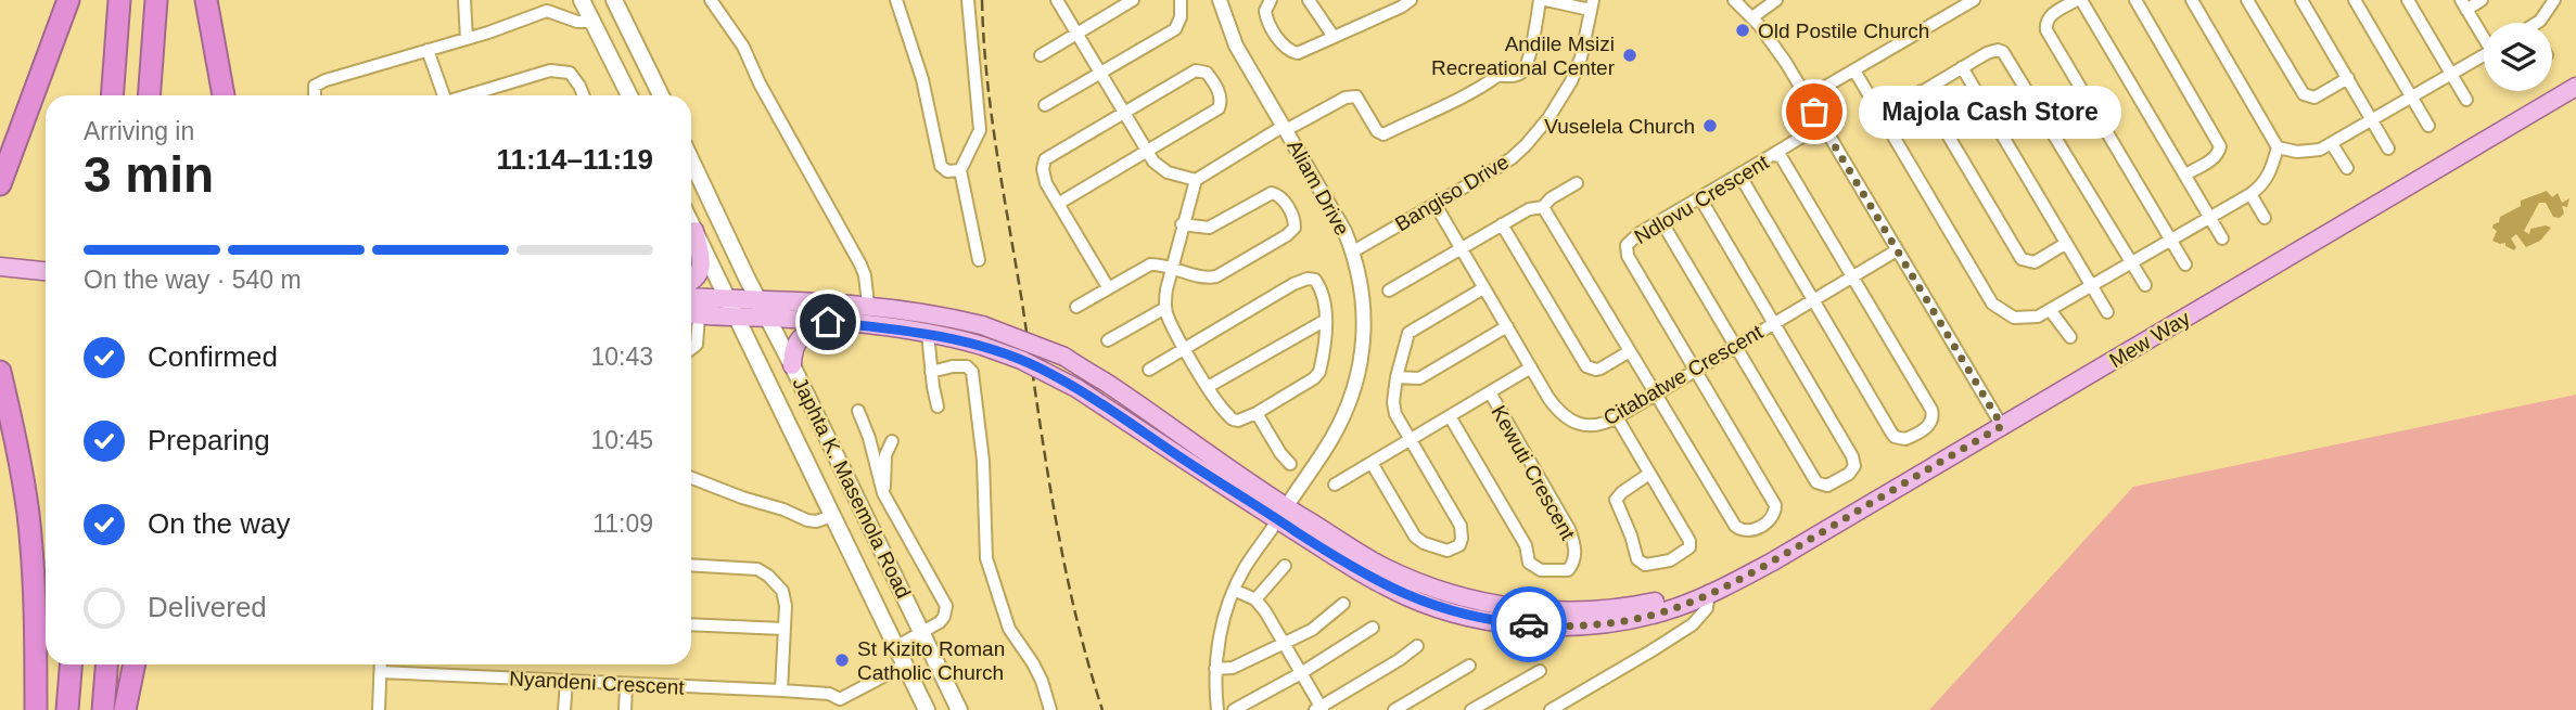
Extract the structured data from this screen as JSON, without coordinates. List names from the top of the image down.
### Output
{
  "streets": {
    "main road": ["Mew Way", "Japhta K. Masemola Road"],
    "street": [
      "Aliam Drive",
      "Bangiso Drive",
      "Ndlovu Crescent",
      "Citabatwe Crescent",
      "Kewuti Crescent",
      "Nyandeni Crescent"
    ]
  },
  "crossings": [
    ["Aliam Drive", "Bangiso Drive"],
    ["Aliam Drive", "Mew Way"],
    ["Bangiso Drive", "Citabatwe Crescent"],
    ["Ndlovu Crescent", "Citabatwe Crescent"],
    ["Mew Way", "Japhta K. Masemola Road"]
  ],
  "places": [
    "Old Postile Church",
    "Andile Msizi Recreational Center",
    "Majola Cash Store",
    "Vuselela Church",
    "St Kizito Roman Catholic Church"
  ],
  "page": {
    "bubble": "Majola Cash Store",
    "heading": ["3 min", "Arriving in", "11:14–11:19"],
    "bar": "On the way · 540 m",
    "list": [
      ["Confirmed", "10:43"],
      ["Preparing", "10:45"],
      ["On the way", "11:09"],
      "Delivered"
    ]
  }
}
